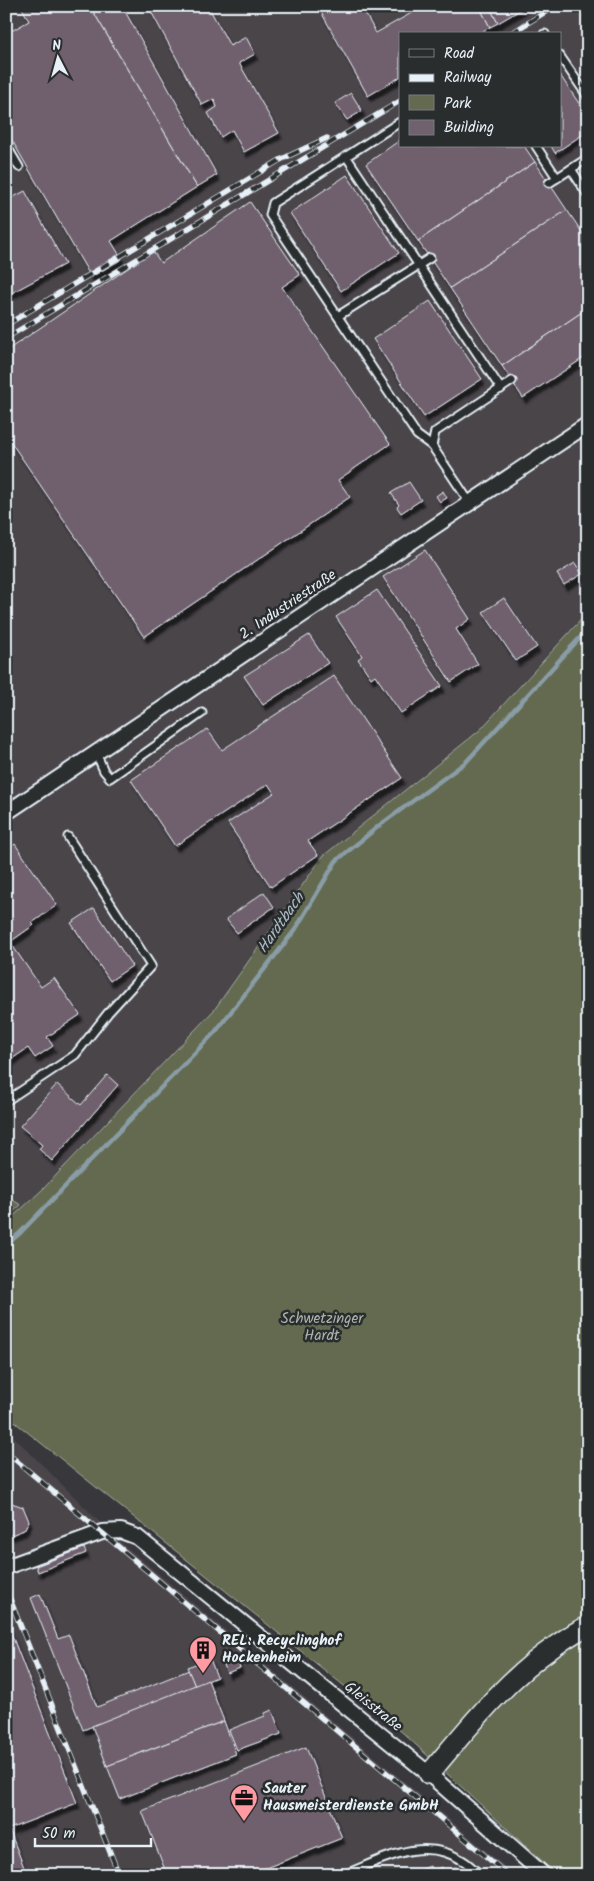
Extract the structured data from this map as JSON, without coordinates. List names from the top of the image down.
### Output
{
  "streets": {
    "street": ["2. Industriestraße", "Gleisstraße"]
  },
  "water": ["Hardtbach"],
  "parks": ["Schwetzinger Hardt"],
  "places": {
    "building": ["REL: Recyclinghof Hockenheim"],
    "office": ["Sauter Hausmeisterdienste GmbH"]
  },
  "legend": [
    "Road",
    "Railway",
    "Park",
    "Building"
  ],
  "scale_bar": "50 m",
  "north": "top"
}
